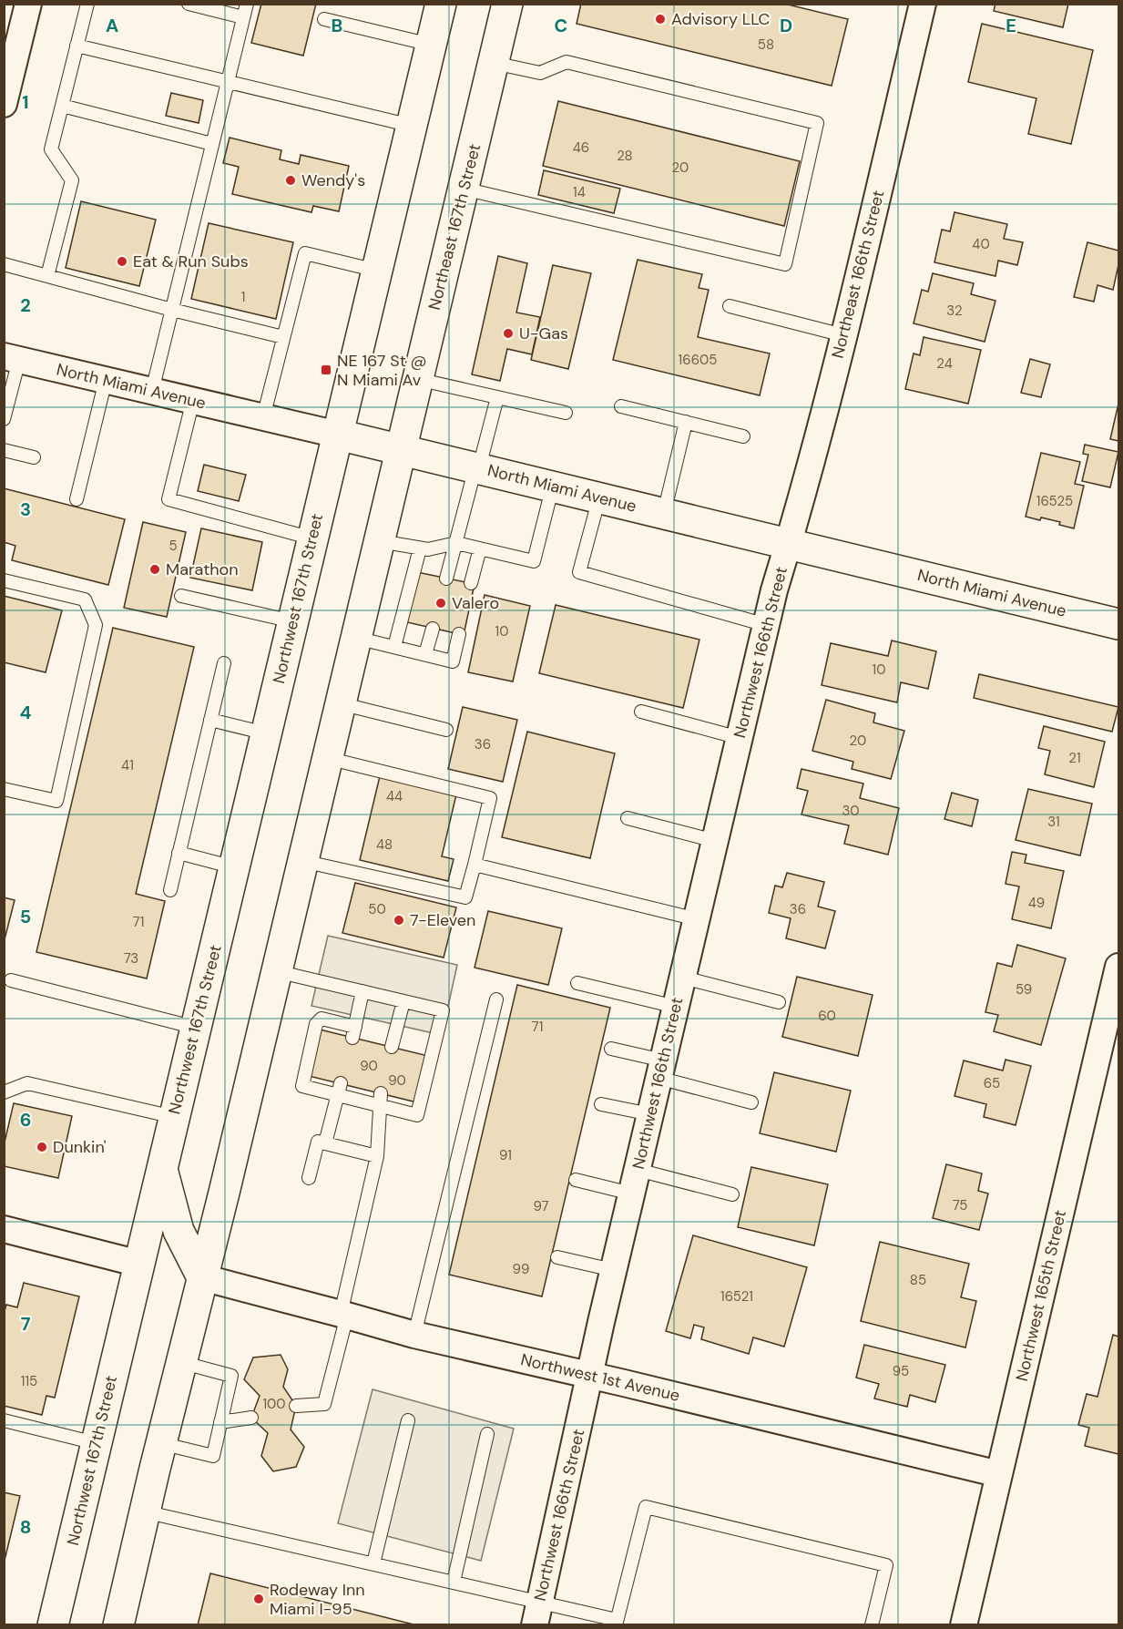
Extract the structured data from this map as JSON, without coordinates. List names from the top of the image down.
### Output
{
  "streets": {
    "main road": ["Northeast 167th Street", "North Miami Avenue", "Northwest 167th Street"],
    "street": [
      "Northeast 166th Street",
      "Northwest 166th Street",
      "Northwest 165th Street",
      "Northwest 1st Avenue"
    ]
  },
  "crossings": [
    ["Northeast 167th Street", "North Miami Avenue"],
    ["Northeast 166th Street", "North Miami Avenue"],
    ["Northeast 166th Street", "Northwest 166th Street"],
    ["North Miami Avenue", "Northwest 167th Street"],
    ["North Miami Avenue", "Northwest 166th Street"],
    ["Northwest 166th Street", "Northwest 1st Avenue"],
    ["Northwest 165th Street", "Northwest 1st Avenue"]
  ],
  "places": {
    "other": [
      "Advisory LLC",
      "Wendy's",
      "Eat & Run Subs",
      "U-Gas",
      "Marathon",
      "Valero",
      "7-Eleven",
      "Dunkin'",
      "Rodeway Inn Miami I-95"
    ],
    "transit": ["NE 167 St @ N Miami Av"]
  },
  "house_numbers": [
    "58",
    "46",
    "28",
    "20",
    "14",
    "40",
    "1",
    "32",
    "16605",
    "24",
    "16525",
    "5",
    "10",
    "10",
    "20",
    "36",
    "21",
    "41",
    "44",
    "30",
    "31",
    "48",
    "49",
    "50",
    "36",
    "71",
    "73",
    "59",
    "60",
    "71",
    "90",
    "90",
    "65",
    "91",
    "75",
    "97",
    "99",
    "85",
    "16521",
    "95",
    "115",
    "100"
  ],
  "grid": {
    "columns": [
      "A",
      "B",
      "C",
      "D",
      "E"
    ],
    "rows": [
      "1",
      "2",
      "3",
      "4",
      "5",
      "6",
      "7",
      "8"
    ]
  }
}
